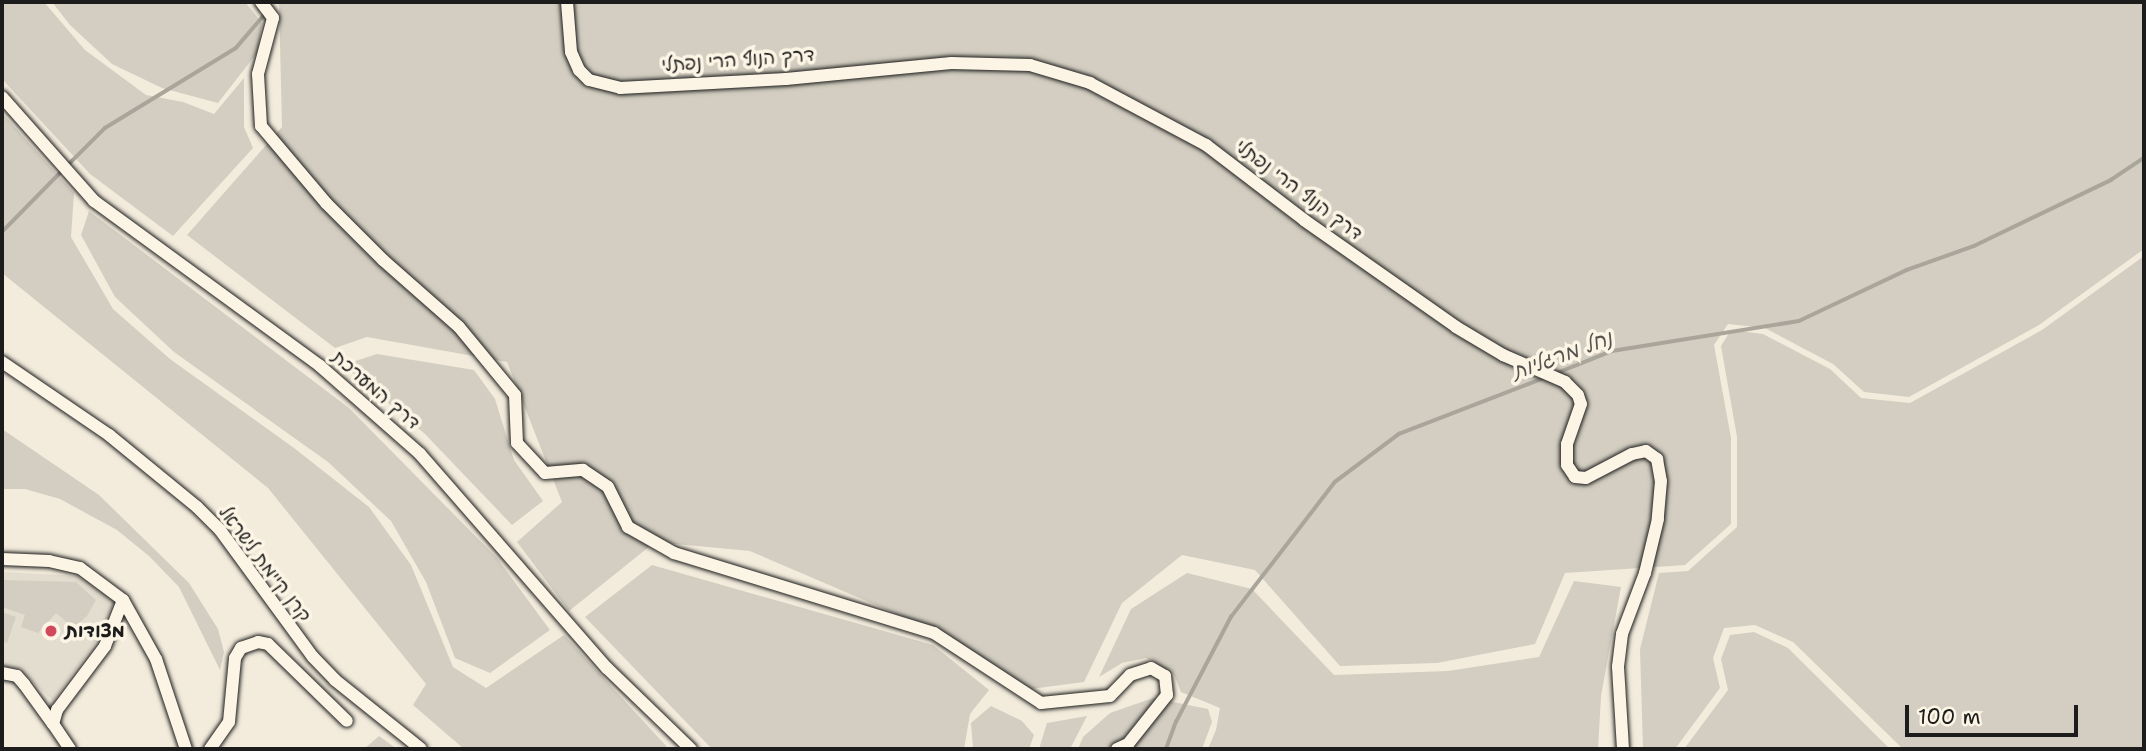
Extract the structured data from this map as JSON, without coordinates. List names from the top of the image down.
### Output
{
  "streets": {
    "street": ["דרך הנוף הרי נפתלי", "דרך המערכת", "קרן קיימת לישראל"]
  },
  "water": ["נחל מרגליות"],
  "places": ["מצודות"],
  "scale_bar": "100 m"
}
